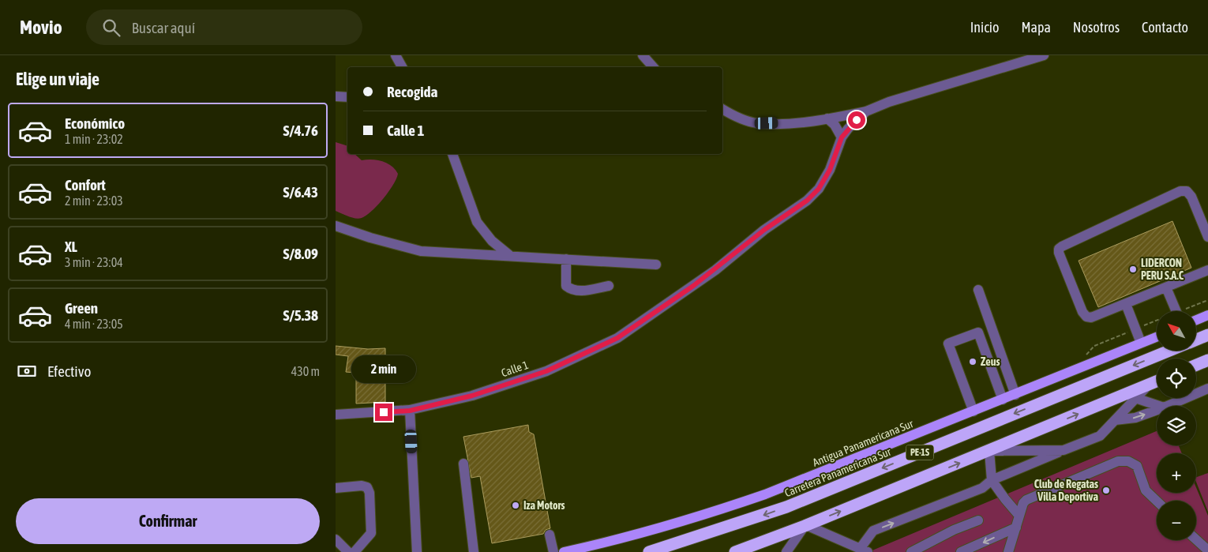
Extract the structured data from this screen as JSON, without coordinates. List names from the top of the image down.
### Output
{
  "streets": {
    "highway": ["PE-1S", "Carretera Panamericana Sur"],
    "main road": ["Antigua Panamericana Sur"],
    "street": ["Calle 1"]
  },
  "places": [
    "LIDERCON PERU S.A.C",
    "Zeus",
    "Club de Regatas Villa Deportiva",
    "Iza Motors"
  ],
  "north": "top left",
  "page": {
    "header": "Movio",
    "search": "Buscar aquí",
    "nav": [
      "Inicio",
      "Mapa",
      "Nosotros",
      "Contacto"
    ],
    "heading": "Elige un viaje",
    "banner": ["Recogida", "Calle 1"],
    "list": [
      {
        "name": "Económico",
        "note": "1 min · 23:02",
        "value": "S/4.76"
      },
      {
        "name": "Confort",
        "note": "2 min · 23:03",
        "value": "S/6.43"
      },
      {
        "name": "XL",
        "note": "3 min · 23:04",
        "value": "S/8.09"
      },
      {
        "name": "Green",
        "note": "4 min · 23:05",
        "value": "S/5.38"
      }
    ],
    "map_buttons": ["+", "−"],
    "pay": ["Efectivo", "430 m"],
    "bubble": "2 min",
    "buttons": "Confirmar"
  }
}
